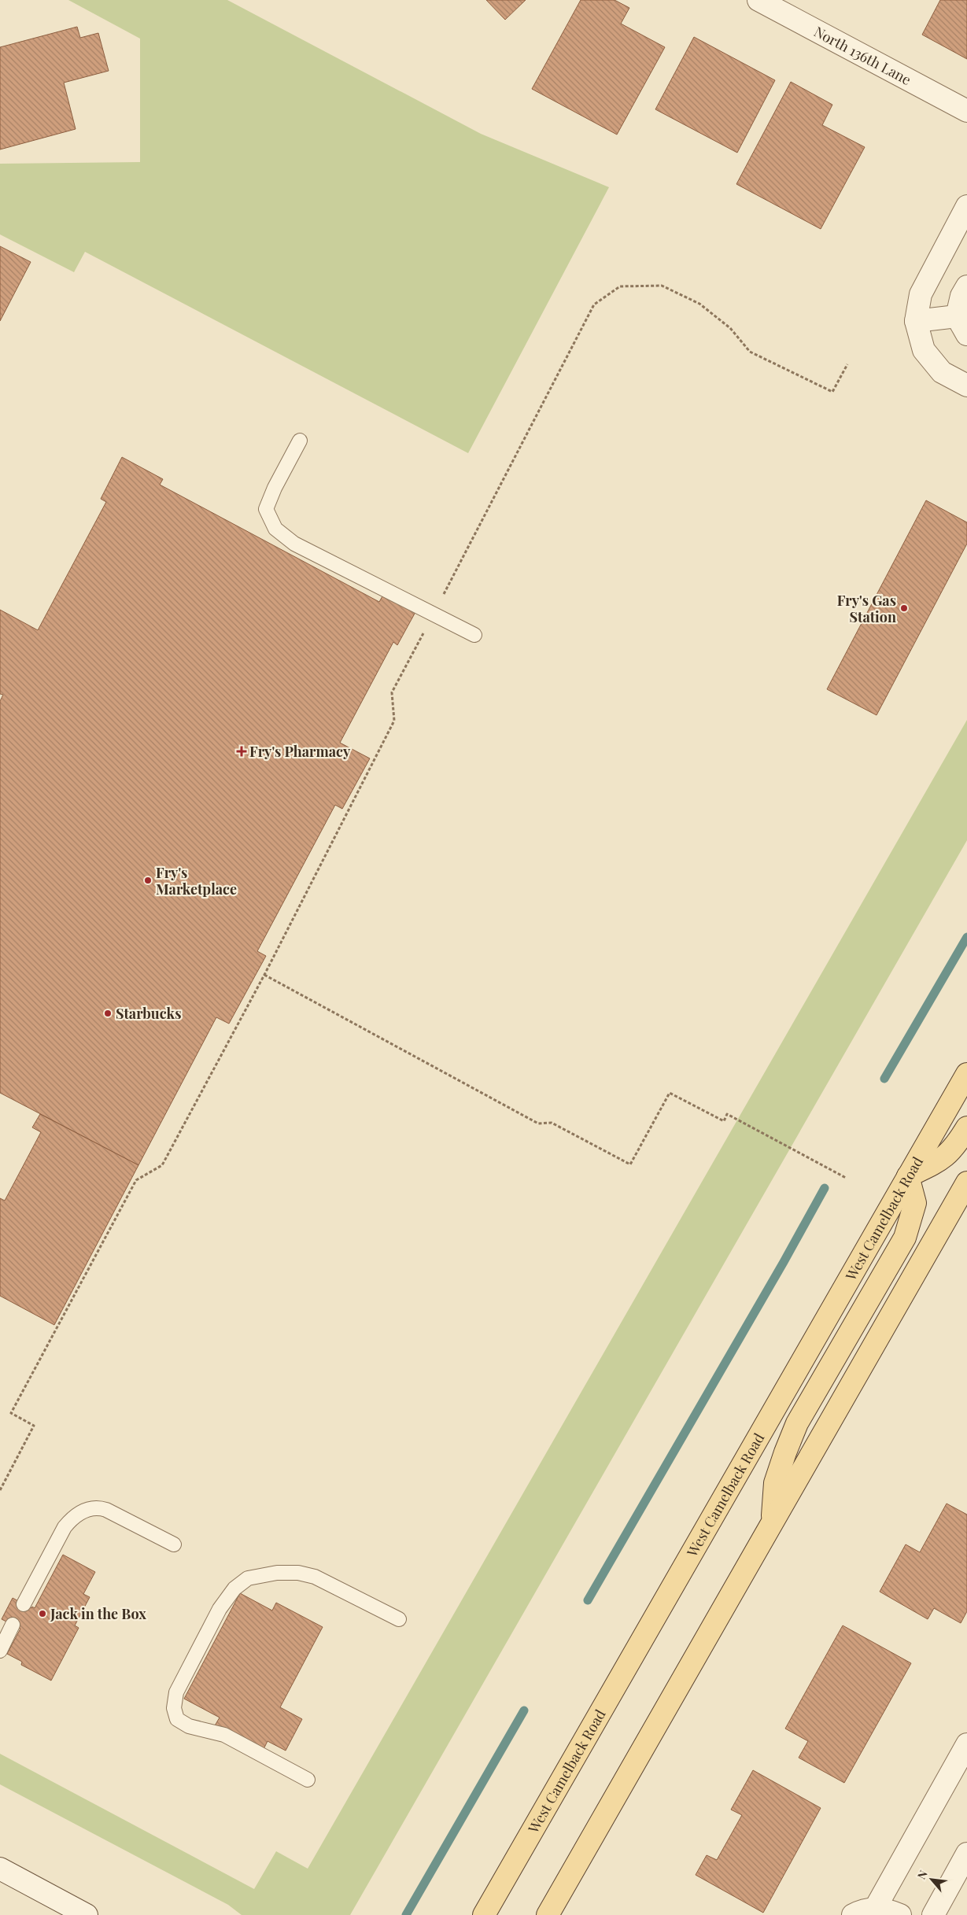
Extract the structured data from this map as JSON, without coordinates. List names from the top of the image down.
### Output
{
  "streets": {
    "main road": ["West Camelback Road"],
    "street": ["North 136th Lane"]
  },
  "places": {
    "other": [
      "Fry's Gas Station",
      "Fry's Marketplace",
      "Starbucks",
      "Jack in the Box"
    ],
    "health": ["Fry's Pharmacy"]
  },
  "north": "top left"
}
